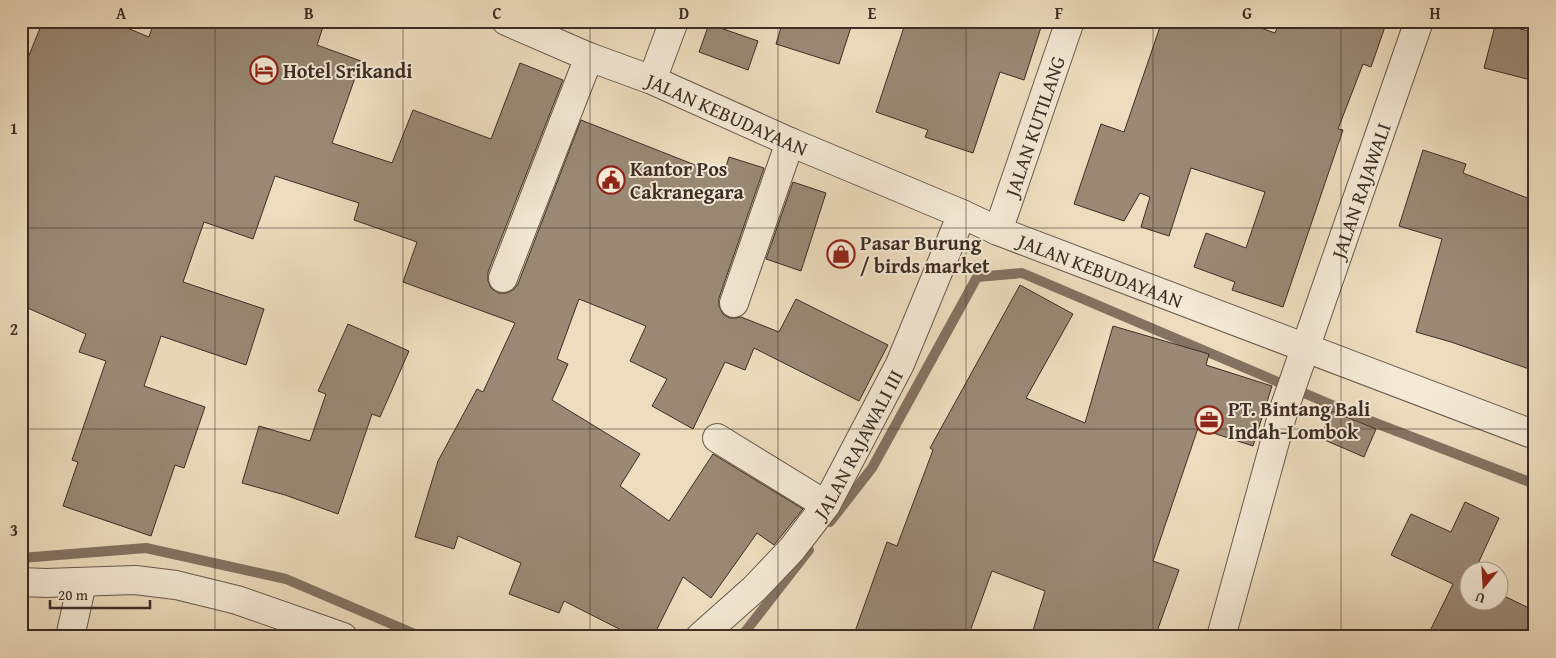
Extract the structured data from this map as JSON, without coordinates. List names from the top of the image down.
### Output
{
  "streets": {
    "street": [
      "JALAN KEBUDAYAAN",
      "JALAN KUTILANG",
      "JALAN RAJAWALI",
      "JALAN RAJAWALI III"
    ]
  },
  "crossings": [
    ["JALAN KEBUDAYAAN", "JALAN KUTILANG"],
    ["JALAN KEBUDAYAAN", "JALAN RAJAWALI"],
    ["JALAN KEBUDAYAAN", "JALAN RAJAWALI III"]
  ],
  "places": {
    "hotel": ["Hotel Srikandi"],
    "public building": ["Kantor Pos Cakranegara"],
    "shop": ["Pasar Burung / birds market"],
    "office": ["PT. Bintang Bali Indah-Lombok"]
  },
  "scale_bar": "20 m",
  "north": "bottom",
  "grid": {
    "columns": [
      "A",
      "B",
      "C",
      "D",
      "E",
      "F",
      "G",
      "H"
    ],
    "rows": ["1", "2", "3"]
  }
}
